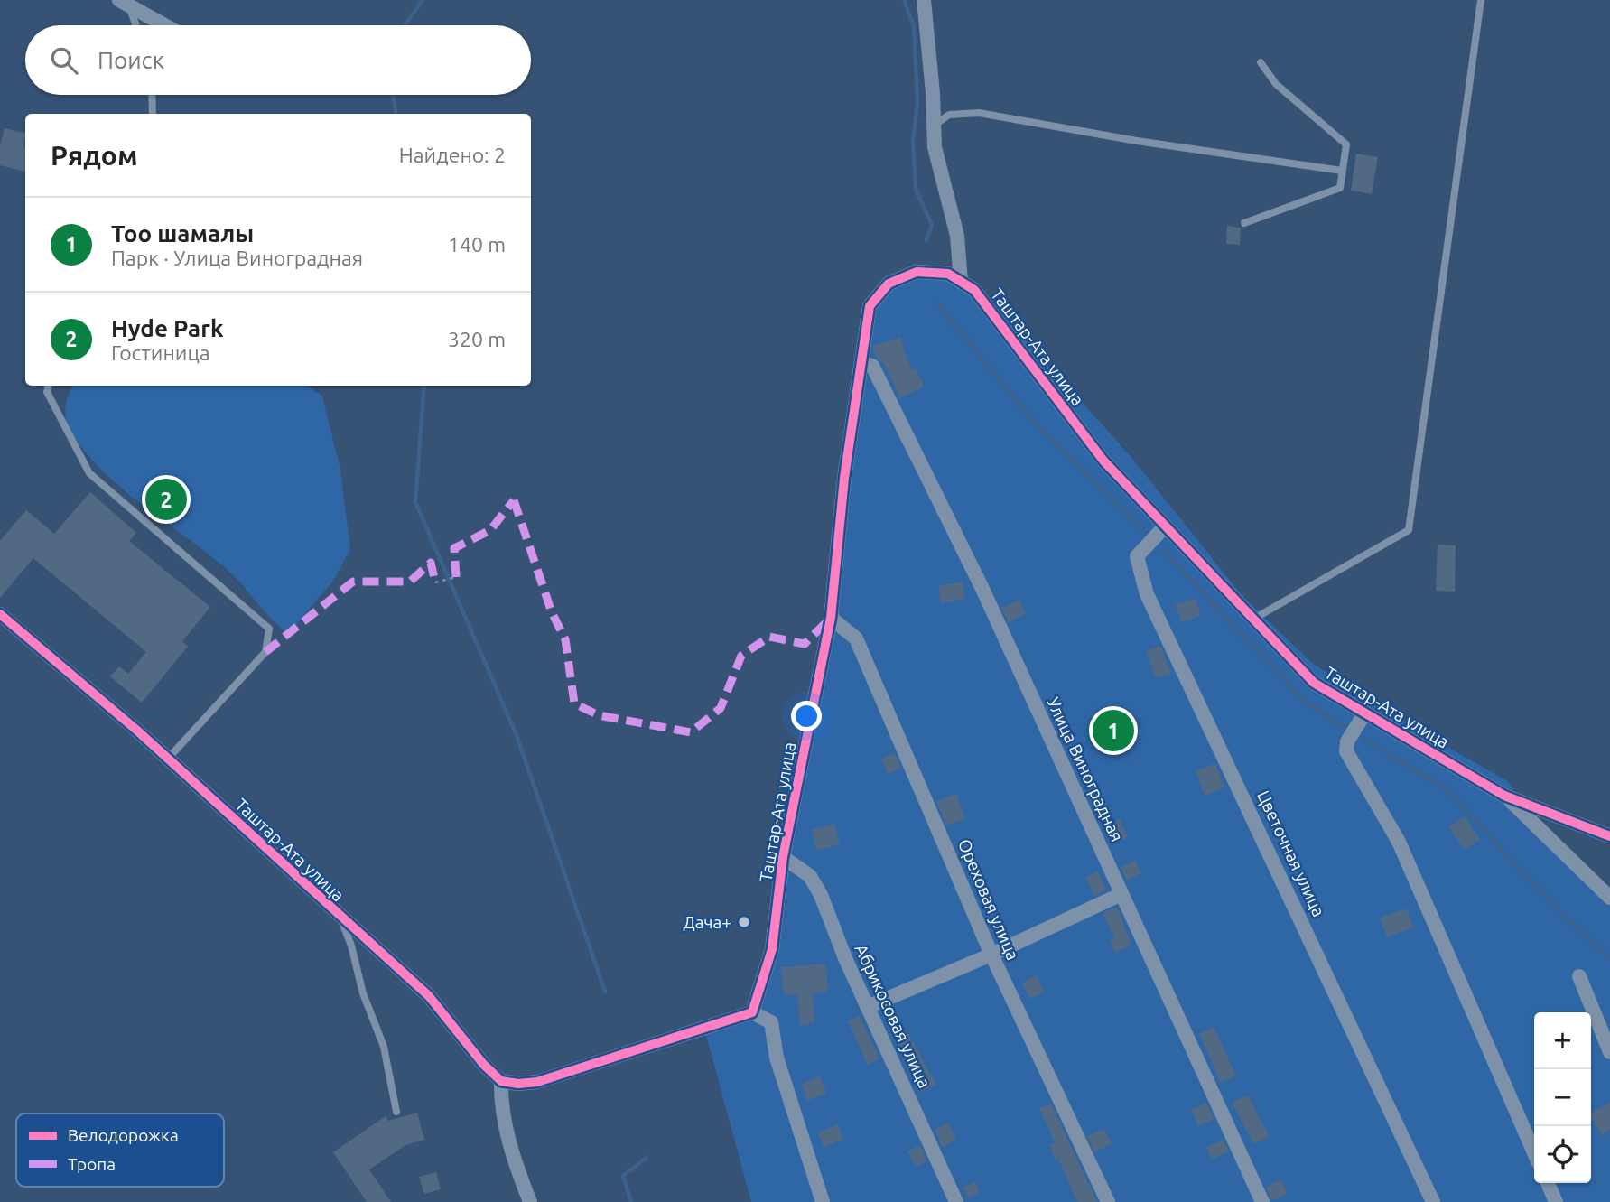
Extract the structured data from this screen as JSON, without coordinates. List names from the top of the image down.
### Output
{
  "streets": {
    "street": [
      "Таштар-Ата улица",
      "Улица Виноградная",
      "Цветочная улица",
      "Ореховая улица",
      "Абрикосовая улица"
    ]
  },
  "crossings": [
    ["Таштар-Ата улица", "Улица Виноградная"],
    ["Таштар-Ата улица", "Цветочная улица"],
    ["Таштар-Ата улица", "Ореховая улица"],
    ["Таштар-Ата улица", "Абрикосовая улица"]
  ],
  "places": ["Дача+"],
  "legend": ["Велодорожка", "Тропа"],
  "page": {
    "search": "Поиск",
    "heading": ["Рядом", "Найдено: 2"],
    "list": [
      {
        "mark": "1",
        "name": "Тоо шамалы",
        "note": "Парк · Улица Виноградная",
        "value": "140 m"
      },
      {
        "mark": "2",
        "name": "Hyde Park",
        "note": "Гостиница",
        "value": "320 m"
      }
    ],
    "pins": ["2", "1"],
    "map_buttons": ["+", "−"]
  }
}
